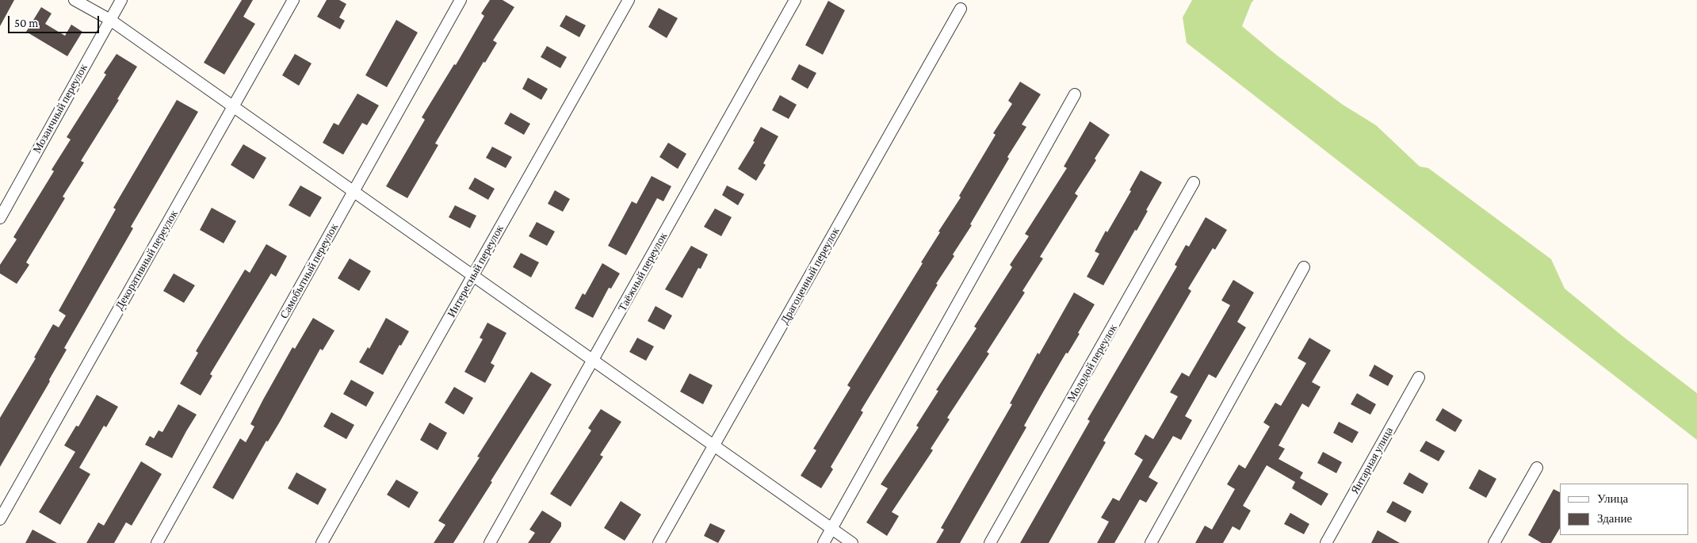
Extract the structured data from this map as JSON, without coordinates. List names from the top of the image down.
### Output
{
  "streets": {
    "street": [
      "Мозаичный переулок",
      "Декоративный переулок",
      "Самобытный переулок",
      "Интересный переулок",
      "Таёжный переулок",
      "Драгоценный переулок",
      "Молодой переулок",
      "Янтарная улица"
    ]
  },
  "legend": ["Улица", "Здание"],
  "scale_bar": "50 m"
}
